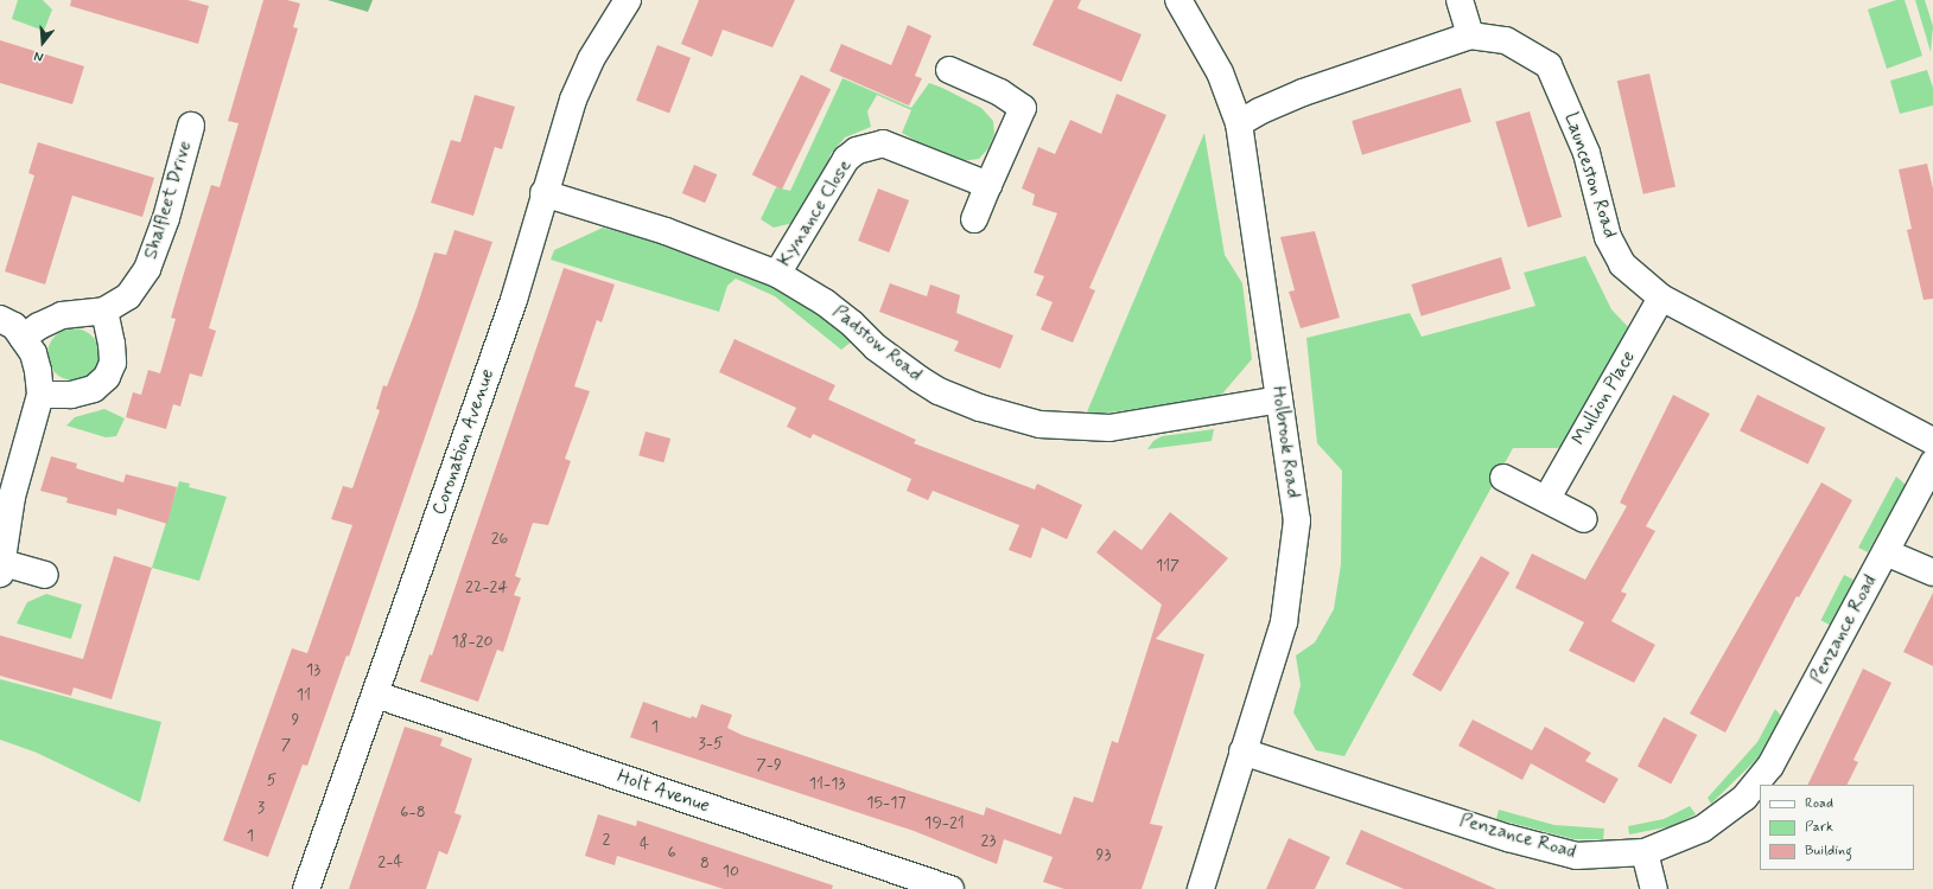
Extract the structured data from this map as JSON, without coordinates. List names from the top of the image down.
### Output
{
  "streets": {
    "street": [
      "Launceston Road",
      "Shalfleet Drive",
      "Kynance Close",
      "Padstow Road",
      "Mullion Place",
      "Coronation Avenue",
      "Holbrook Road",
      "Penzance Road",
      "Holt Avenue"
    ]
  },
  "crossings": [
    ["Launceston Road", "Mullion Place"],
    ["Launceston Road", "Holbrook Road"],
    ["Kynance Close", "Padstow Road"],
    ["Padstow Road", "Coronation Avenue"],
    ["Padstow Road", "Holbrook Road"],
    ["Coronation Avenue", "Holt Avenue"],
    ["Holbrook Road", "Penzance Road"]
  ],
  "house_numbers": [
    "26",
    "117",
    "22-24",
    "18-20",
    "13",
    "11",
    "9",
    "1",
    "3-5",
    "7",
    "7-9",
    "5",
    "11-13",
    "15-17",
    "3",
    "6-8",
    "19-21",
    "1",
    "2",
    "23",
    "4",
    "6",
    "93",
    "2-4",
    "8",
    "10"
  ],
  "legend": ["Road", "Park", "Building"],
  "north": "bottom"
}
